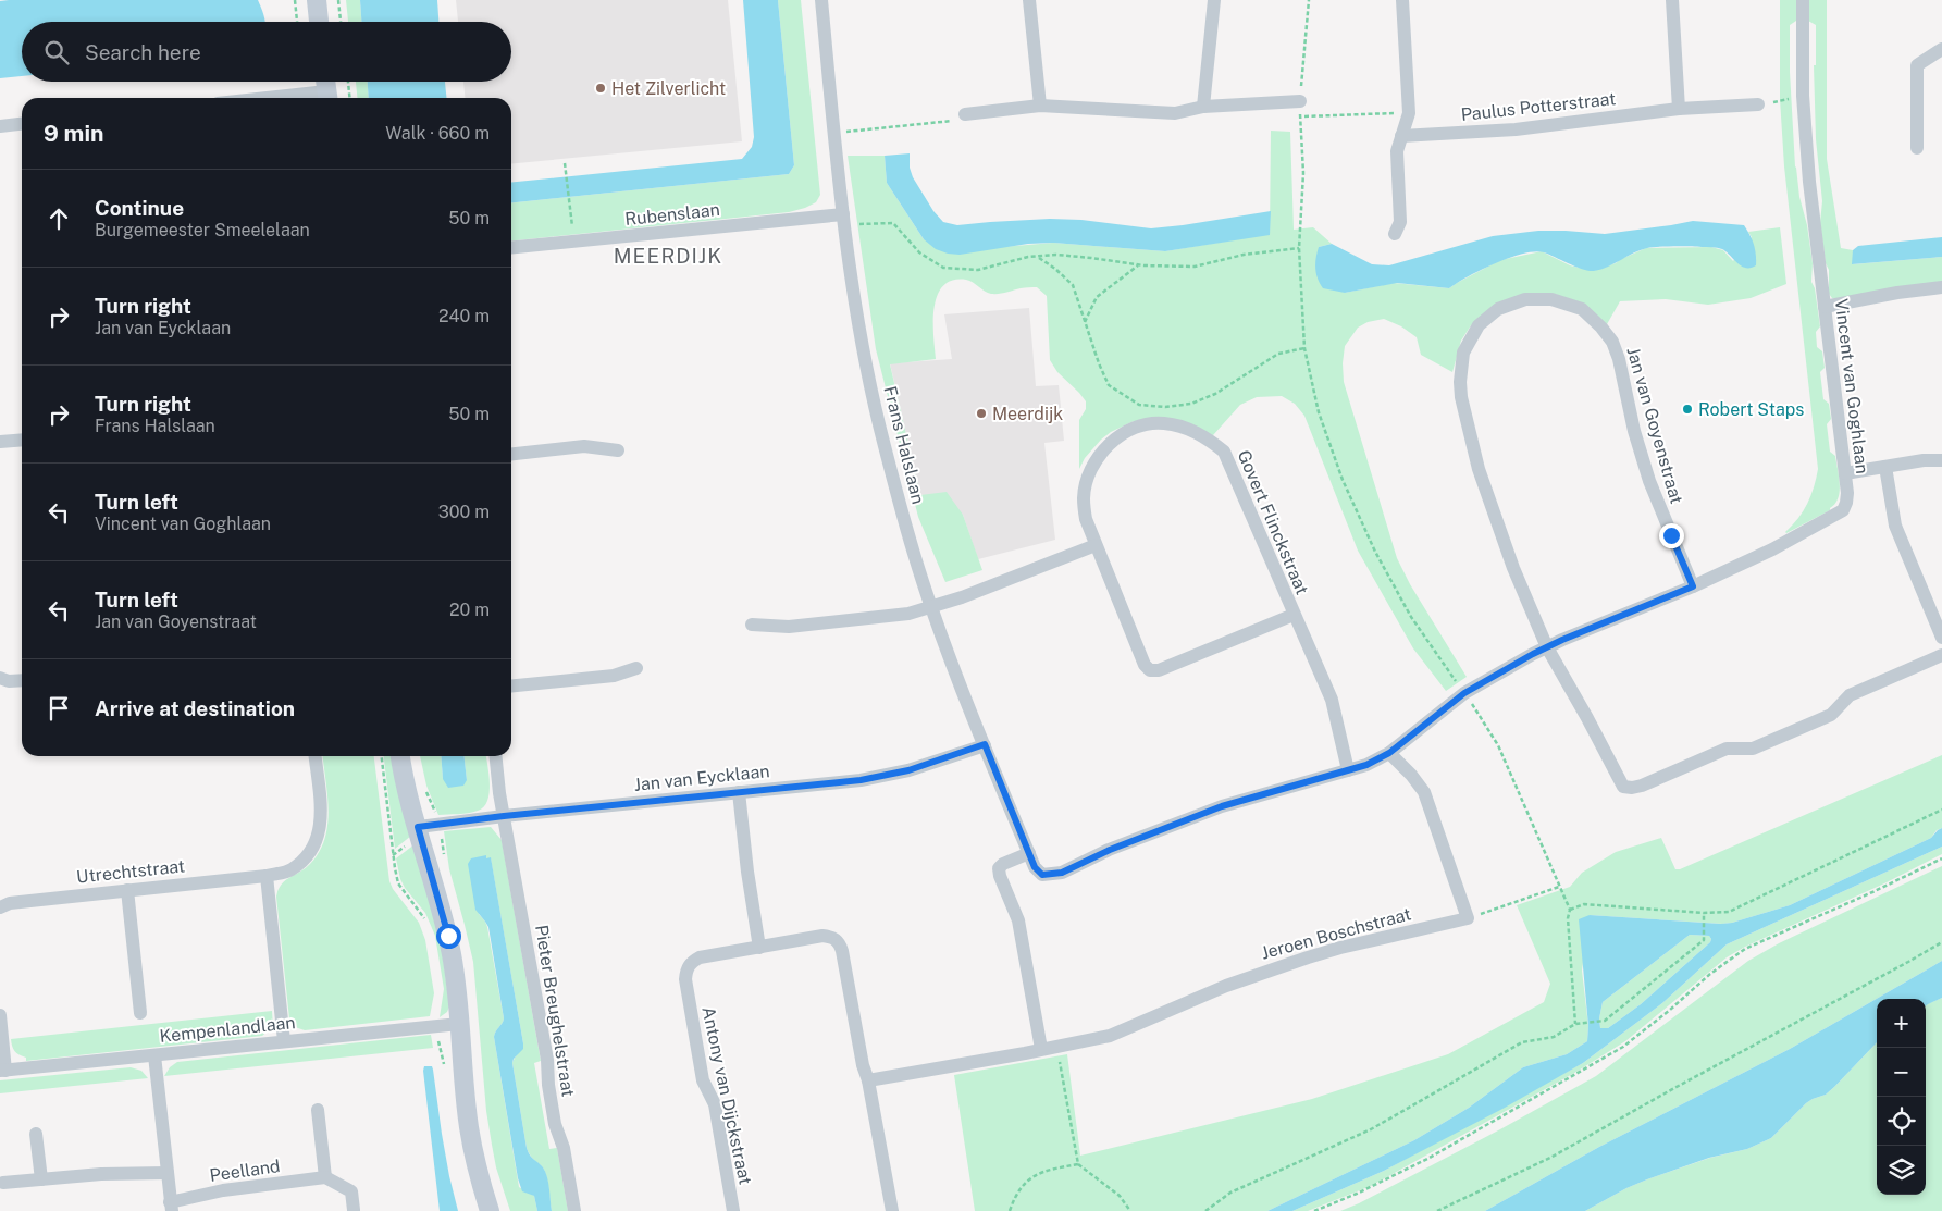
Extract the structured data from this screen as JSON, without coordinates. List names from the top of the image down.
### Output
{
  "streets": {
    "street": [
      "Paulus Potterstraat",
      "Rubenslaan",
      "Vincent van Goghlaan",
      "Jan van Goyenstraat",
      "Frans Halslaan",
      "Govert Flinckstraat",
      "Jan van Eycklaan",
      "Utrechtstraat",
      "Jeroen Boschstraat",
      "Pieter Breughelstraat",
      "Kempenlandlaan",
      "Antony van Dijckstraat",
      "Peelland"
    ]
  },
  "crossings": [
    ["Rubenslaan", "Frans Halslaan"],
    ["Vincent van Goghlaan", "Jan van Goyenstraat"],
    ["Vincent van Goghlaan", "Frans Halslaan"],
    ["Vincent van Goghlaan", "Govert Flinckstraat"],
    ["Frans Halslaan", "Jan van Eycklaan"],
    ["Jan van Eycklaan", "Pieter Breughelstraat"],
    ["Jeroen Boschstraat", "Antony van Dijckstraat"],
    ["Kempenlandlaan", "Peelland"]
  ],
  "districts": ["MEERDIJK"],
  "places": ["Het Zilverlicht", "Robert Staps", "Meerdijk"],
  "page": {
    "search": "Search here",
    "heading": ["9 min", "Walk · 660 m"],
    "list": [
      ["Continue", "Burgemeester Smeelelaan", "50 m"],
      ["Turn right", "Jan van Eycklaan", "240 m"],
      ["Turn right", "Frans Halslaan", "50 m"],
      ["Turn left", "Vincent van Goghlaan", "300 m"],
      ["Turn left", "Jan van Goyenstraat", "20 m"],
      "Arrive at destination"
    ],
    "map_buttons": ["+", "−"]
  }
}
